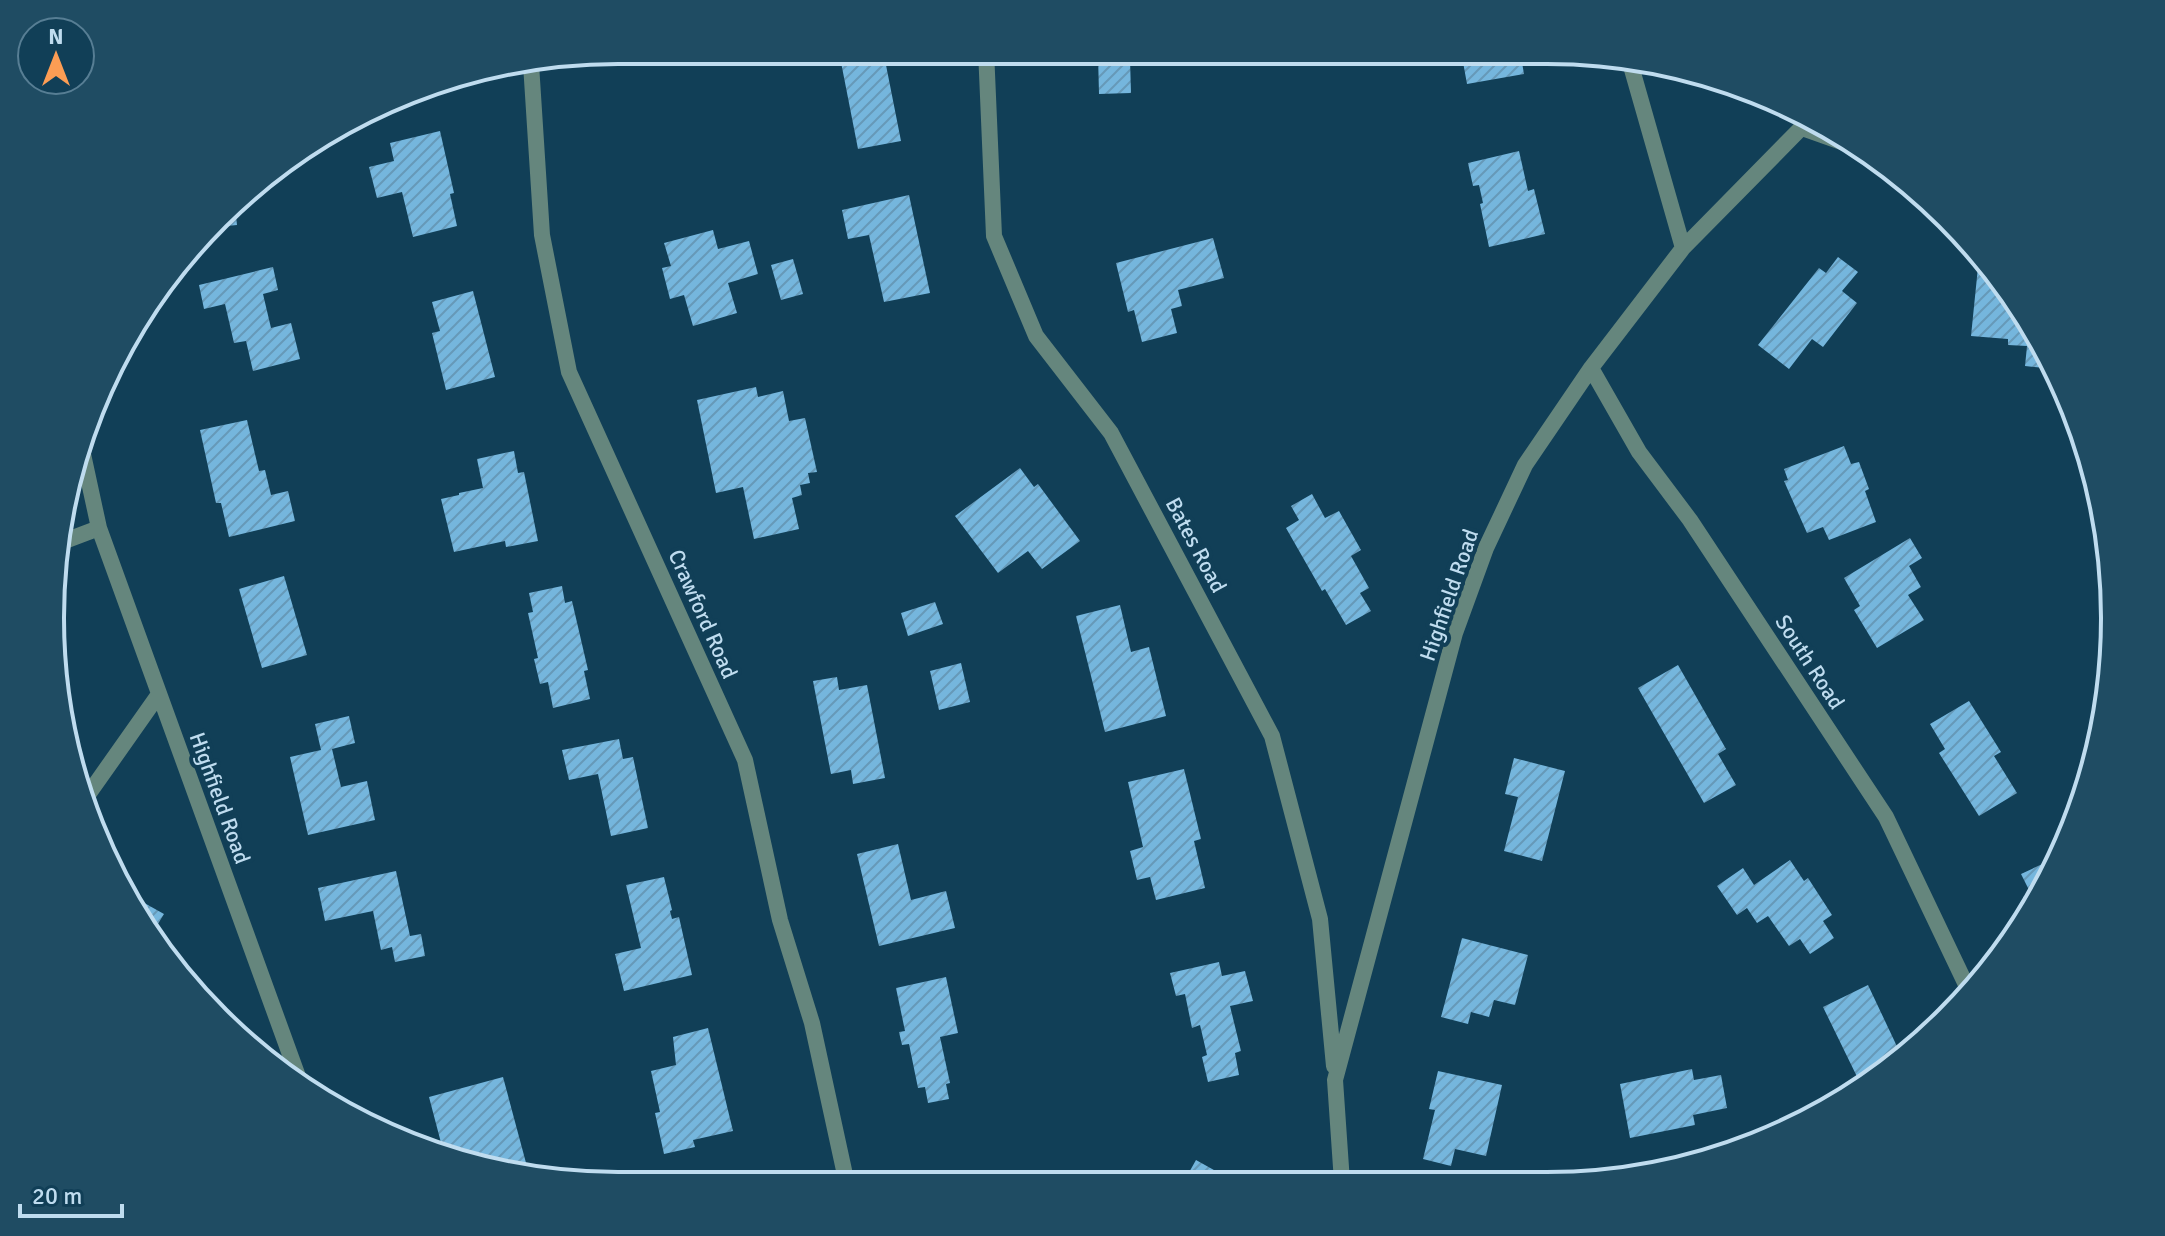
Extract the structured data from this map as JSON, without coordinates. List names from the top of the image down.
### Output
{
  "streets": {
    "street": [
      "Bates Road",
      "Highfield Road",
      "Crawford Road",
      "South Road"
    ]
  },
  "crossings": [
    ["Bates Road", "Highfield Road"],
    ["Highfield Road", "South Road"]
  ],
  "scale_bar": "20 m",
  "north": "top"
}
